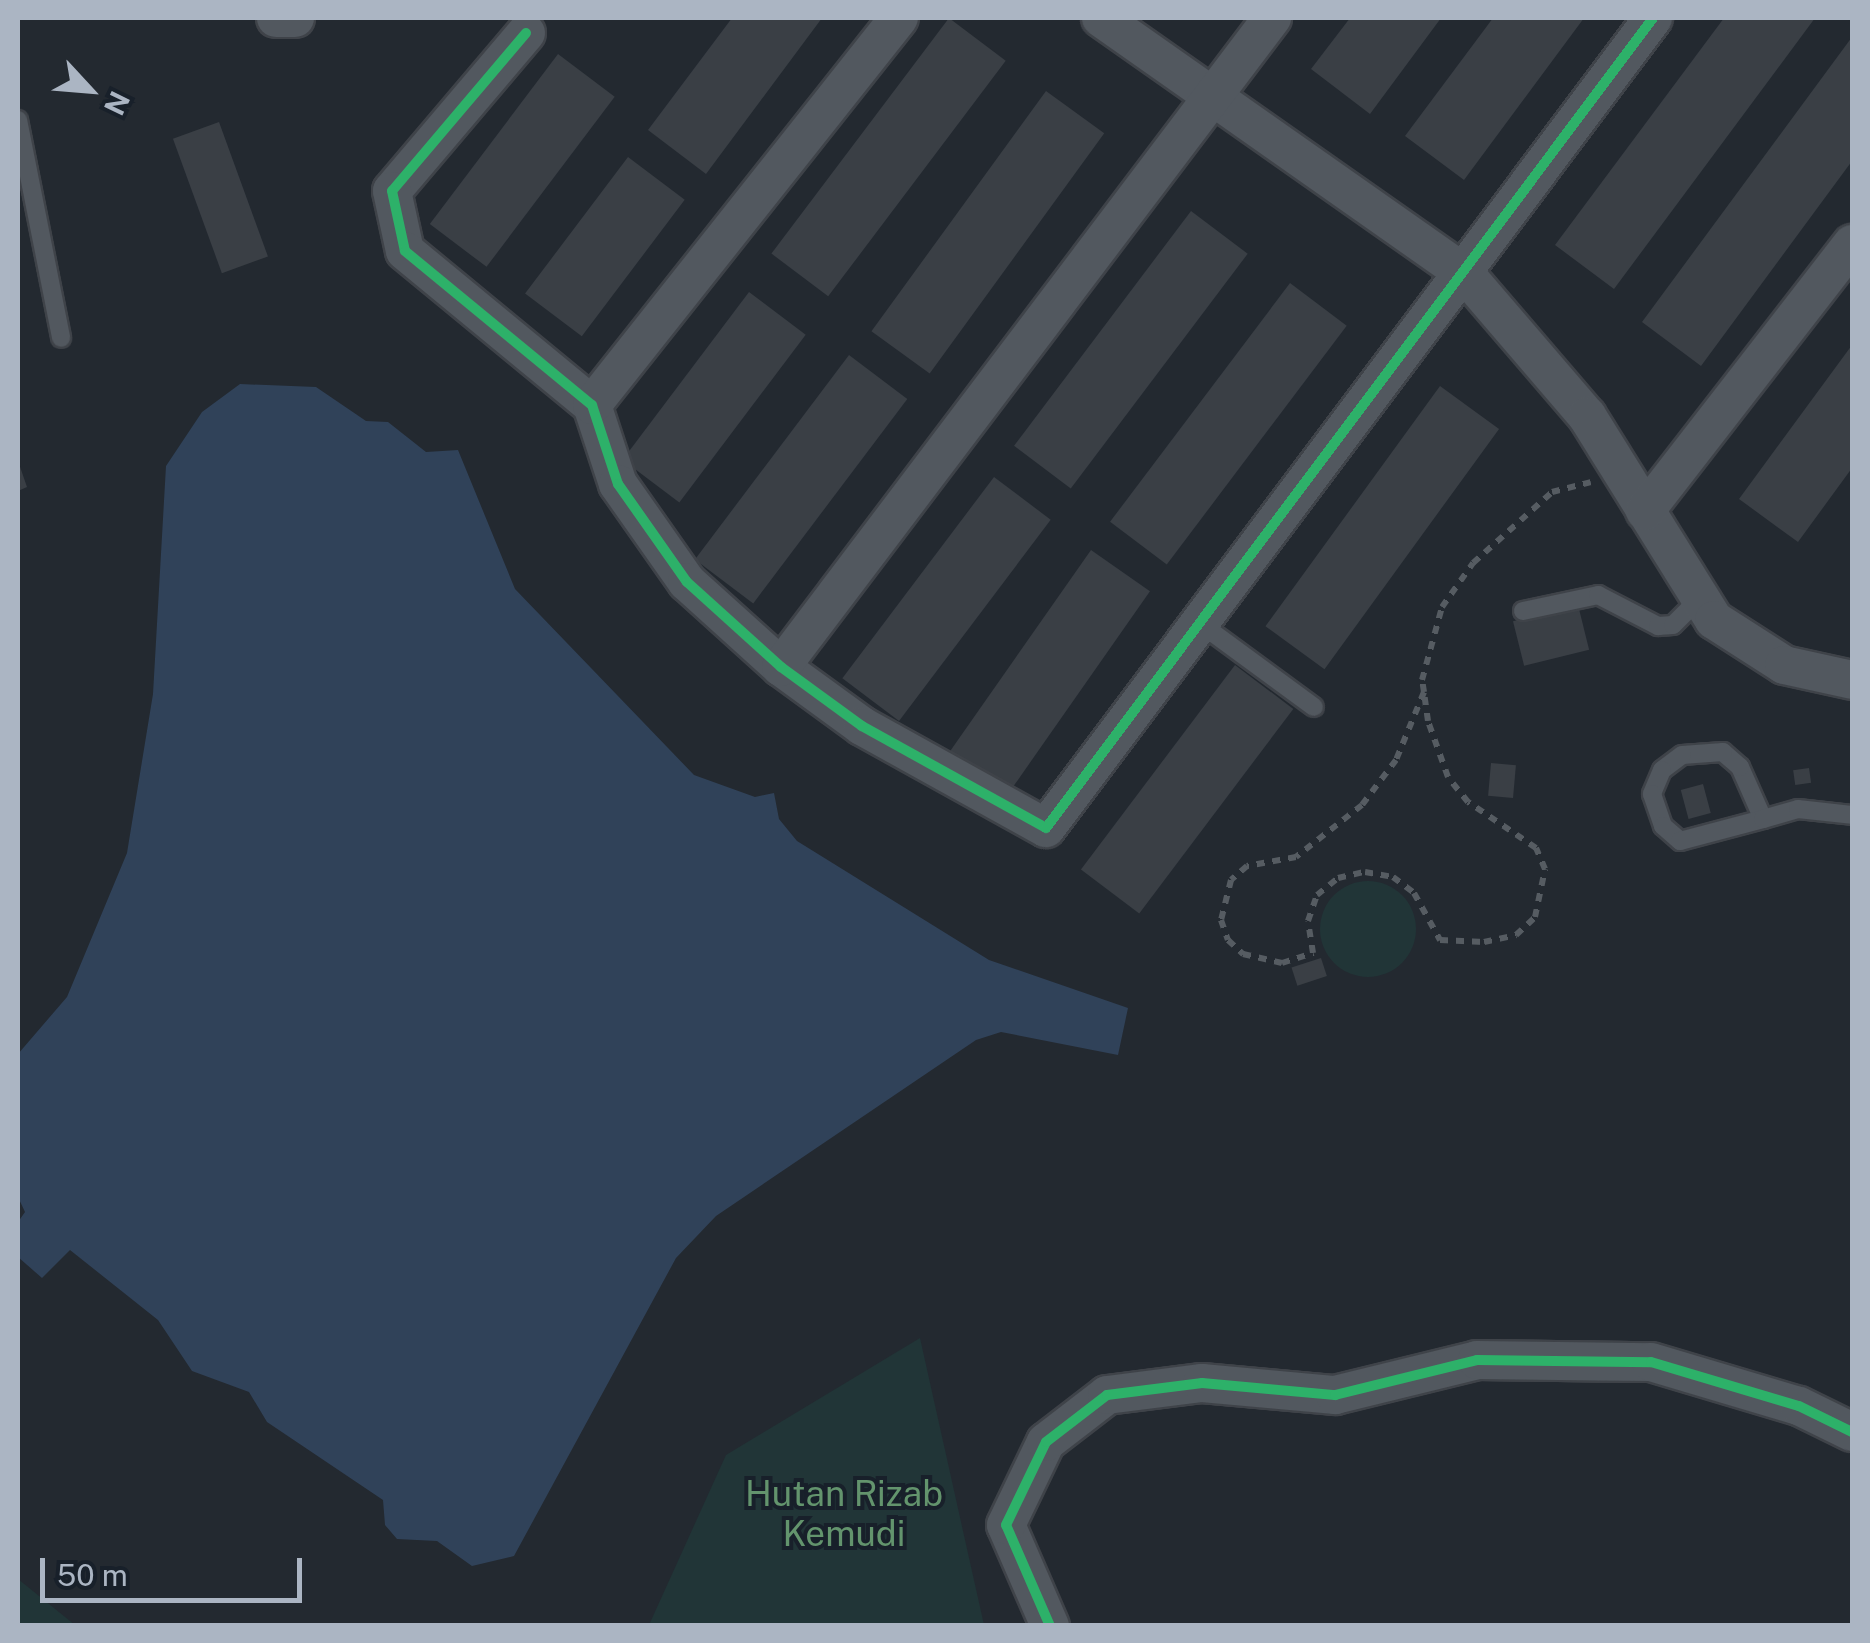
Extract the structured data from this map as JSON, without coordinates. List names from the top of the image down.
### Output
{
  "parks": ["Hutan Rizab Kemudi"],
  "scale_bar": "50 m",
  "north": "bottom right"
}
